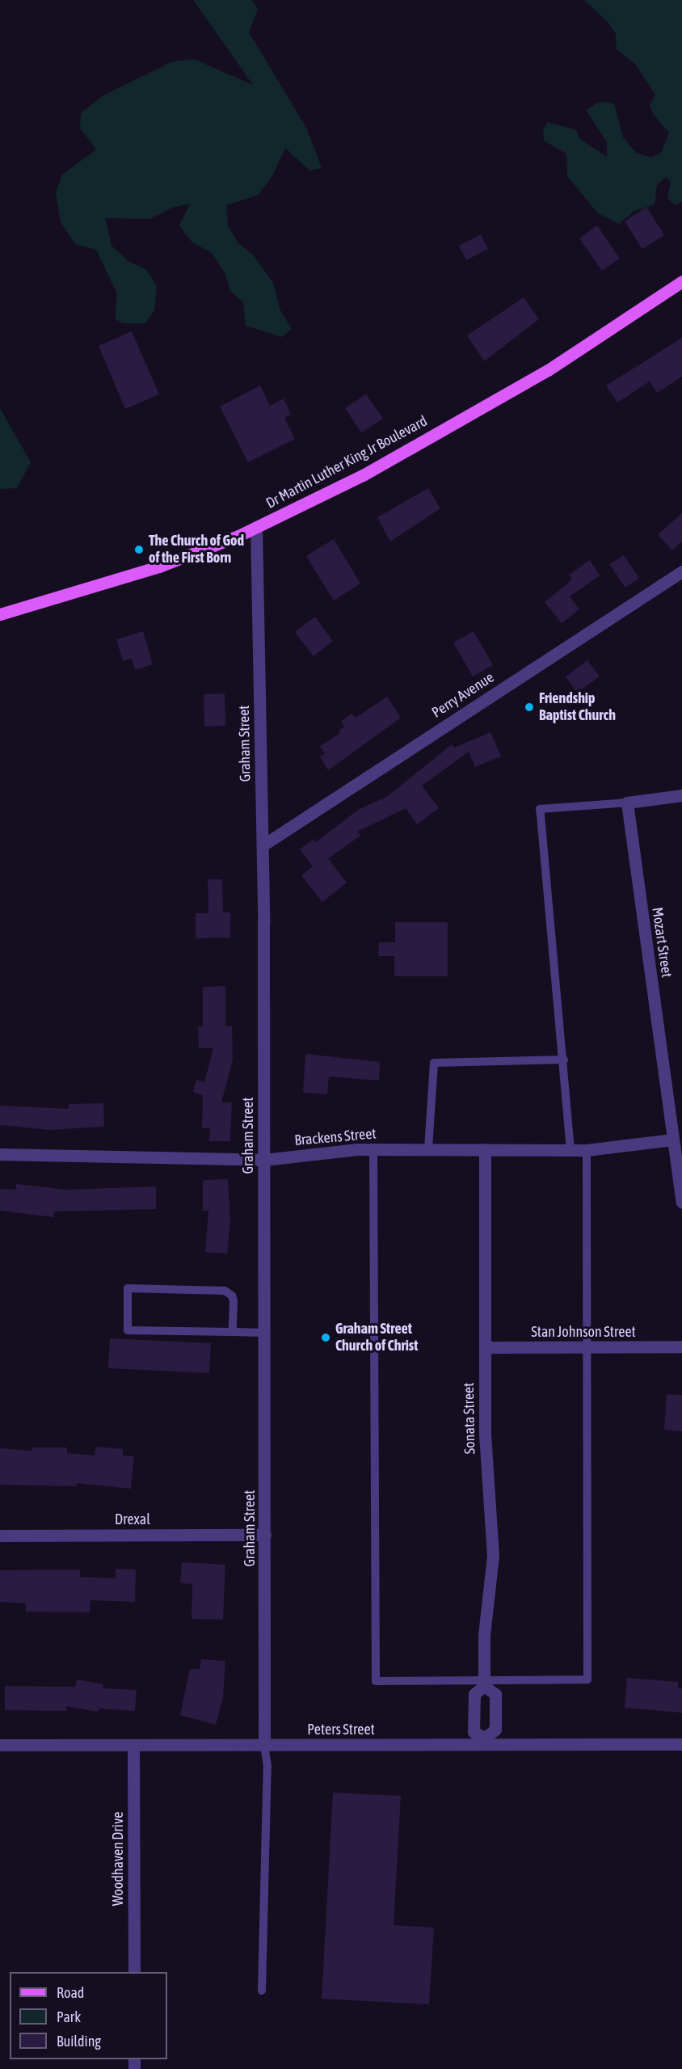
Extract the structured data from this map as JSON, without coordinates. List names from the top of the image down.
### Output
{
  "streets": {
    "main road": ["Dr Martin Luther King Jr Boulevard"],
    "street": [
      "Perry Avenue",
      "Graham Street",
      "Mozart Street",
      "Brackens Street",
      "Stan Johnson Street",
      "Sonata Street",
      "Drexal",
      "Peters Street",
      "Woodhaven Drive"
    ]
  },
  "crossings": [
    ["Dr Martin Luther King Jr Boulevard", "Graham Street"],
    ["Perry Avenue", "Graham Street"],
    ["Graham Street", "Brackens Street"],
    ["Graham Street", "Drexal"],
    ["Graham Street", "Peters Street"],
    ["Mozart Street", "Brackens Street"],
    ["Brackens Street", "Sonata Street"],
    ["Stan Johnson Street", "Sonata Street"],
    ["Sonata Street", "Peters Street"],
    ["Peters Street", "Woodhaven Drive"]
  ],
  "places": ["The Church of God of the First Born", "Friendship Baptist Church", "Graham Street Church of Christ"],
  "legend": ["Road", "Park", "Building"]
}
